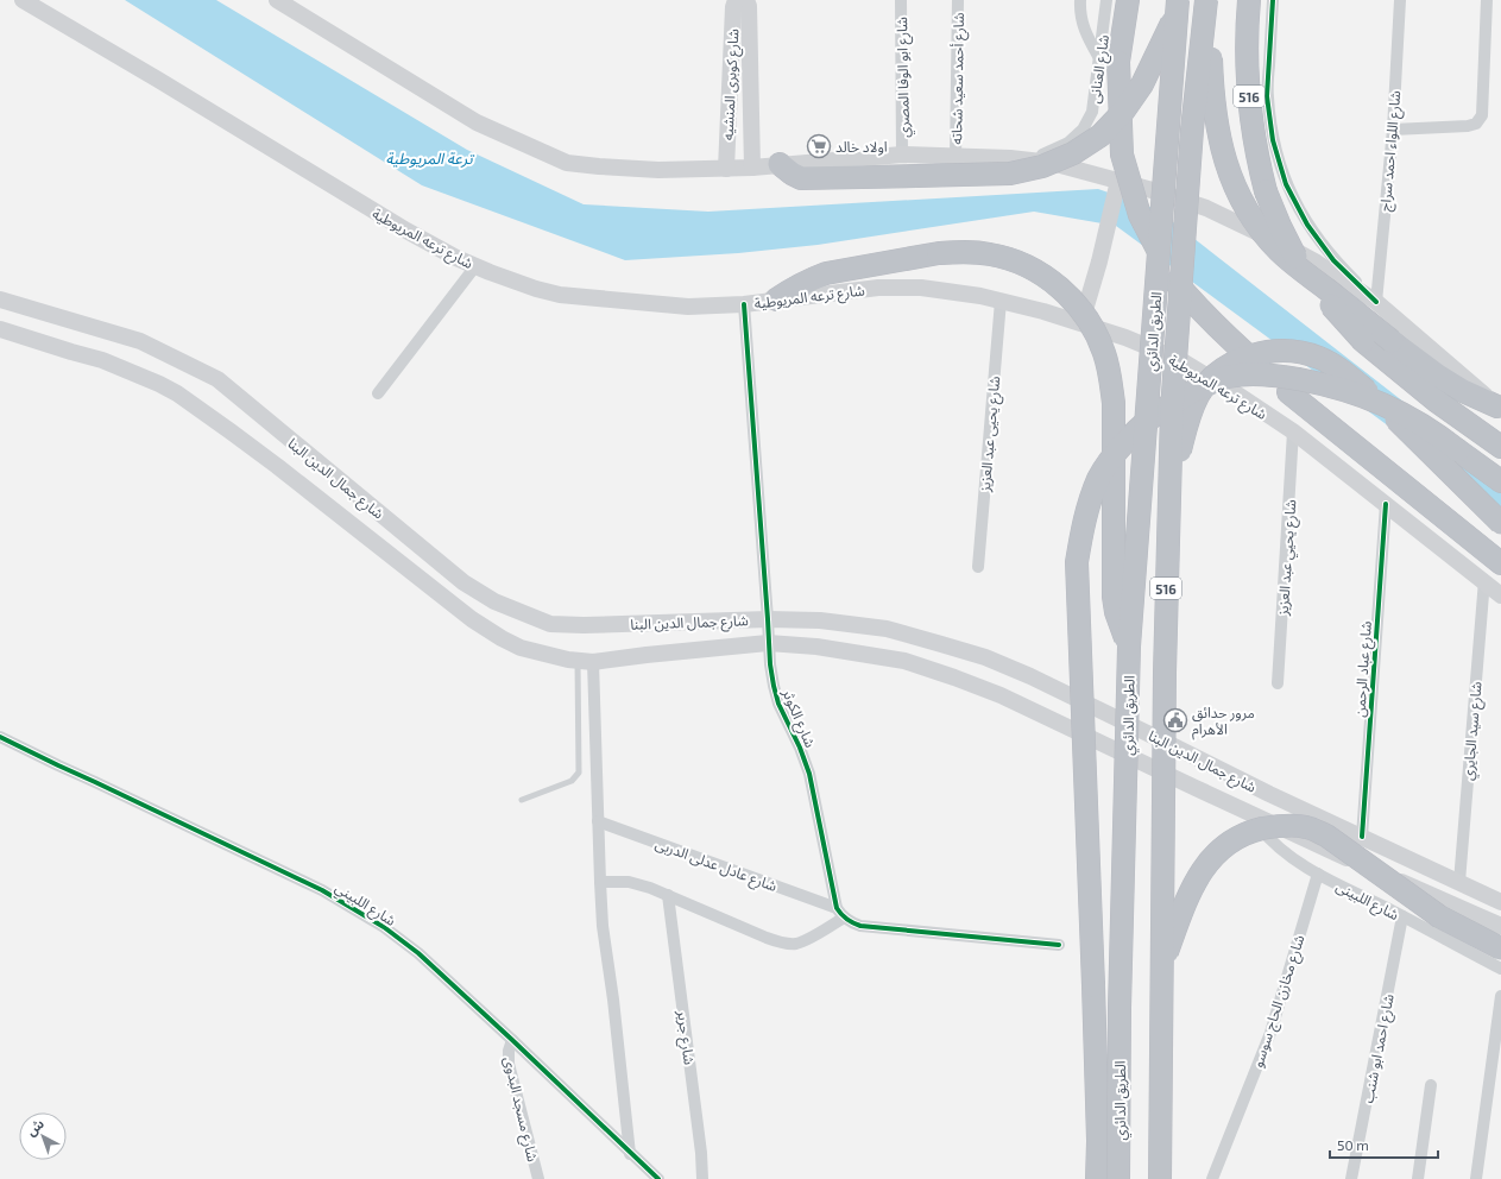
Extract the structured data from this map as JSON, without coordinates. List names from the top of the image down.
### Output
{
  "streets": {
    "highway": ["516", "الطريق الدائري"],
    "main road": ["شارع كوبرى المنشيه", "شارع ترعه المريوطية", "شارع جمال الدين البنا"],
    "street": [
      "شارع العنانى",
      "شارع ابو الوفا المصري",
      "شارع أحمد سعيد شحاته",
      "شارع اللواء احمد سراج",
      "شارع يحيى عبد العزيز",
      "شارع يحيي عبد العزيز",
      "شارع عباد الرحمن",
      "شارع الكوثر",
      "شارع سيد الجايري",
      "شارع عادل عدلى الدربى",
      "شارع اللبينى",
      "شارع اللبيني",
      "شارع مخازن الحاج سوسو",
      "شارع جرير",
      "شارع احمد ابو شنب",
      "شارع مسجد البدوى"
    ]
  },
  "crossings": [
    ["شارع ترعه المريوطية", "شارع يحيى عبد العزيز"],
    ["شارع ترعه المريوطية", "شارع يحيي عبد العزيز"],
    ["شارع ترعه المريوطية", "شارع عباد الرحمن"],
    ["شارع ترعه المريوطية", "شارع الكوثر"],
    ["شارع ترعه المريوطية", "شارع سيد الجايري"],
    ["شارع جمال الدين البنا", "شارع عباد الرحمن"],
    ["شارع جمال الدين البنا", "شارع الكوثر"],
    ["شارع جمال الدين البنا", "شارع سيد الجايري"],
    ["شارع جمال الدين البنا", "شارع اللبينى"],
    ["شارع الكوثر", "شارع عادل عدلى الدربى"],
    ["شارع اللبينى", "شارع مخازن الحاج سوسو"],
    ["شارع اللبينى", "شارع احمد ابو شنب"],
    ["شارع اللبيني", "شارع مسجد البدوى"]
  ],
  "water": ["ترعة المريوطية"],
  "places": {
    "supermarket": ["اولاد خالد"],
    "public building": ["مرور حدائق الأهرام"]
  },
  "scale_bar": "50 m",
  "north": "top left"
}
